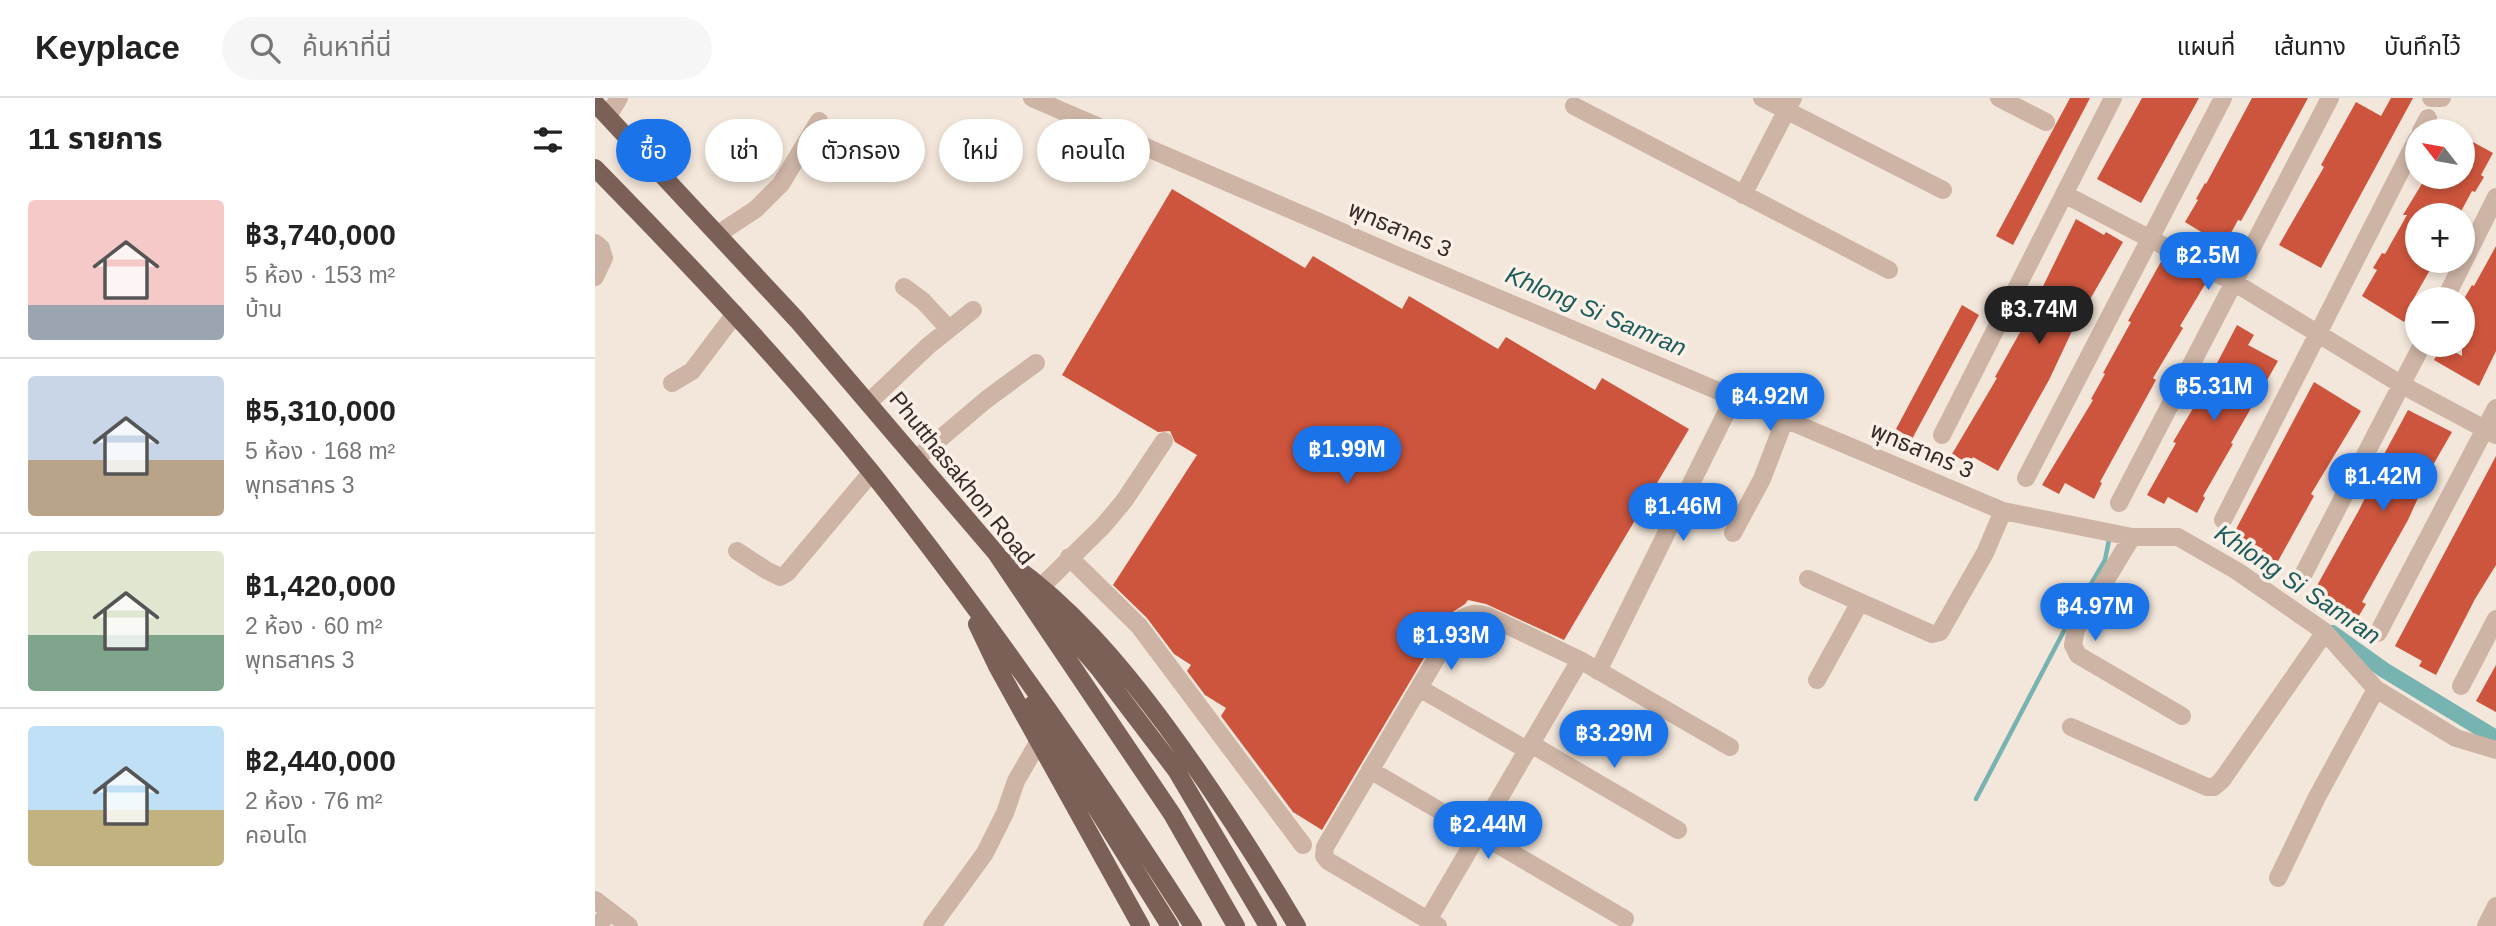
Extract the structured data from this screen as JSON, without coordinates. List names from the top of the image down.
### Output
{
  "streets": {
    "main road": ["Phutthasakhon Road"],
    "street": ["พุทธสาคร 3"]
  },
  "water": ["Khlong Si Samran"],
  "north": "top left",
  "page": {
    "header": "Keyplace",
    "search": "ค้นหาที่นี่",
    "nav": ["แผนที่", "เส้นทาง", "บันทึกไว้"],
    "heading": "11 รายการ",
    "map_buttons": ["+", "−"],
    "chip": [
      "ซื้อ",
      "เช่า",
      "ตัวกรอง",
      "ใหม่",
      "คอนโด"
    ],
    "list": [
      {
        "name": "฿3,740,000",
        "note": "5 ห้อง · 153 m² · บ้าน"
      },
      {
        "name": "฿5,310,000",
        "note": "5 ห้อง · 168 m² · พุทธสาคร 3"
      },
      {
        "name": "฿1,420,000",
        "note": "2 ห้อง · 60 m² · พุทธสาคร 3"
      },
      {
        "name": "฿2,440,000",
        "note": "2 ห้อง · 76 m² · คอนโด"
      }
    ],
    "price": [
      "฿2.5M",
      "฿3.74M",
      "฿5.31M",
      "฿4.92M",
      "฿1.99M",
      "฿1.42M",
      "฿1.46M",
      "฿4.97M",
      "฿1.93M",
      "฿3.29M",
      "฿2.44M"
    ]
  }
}
